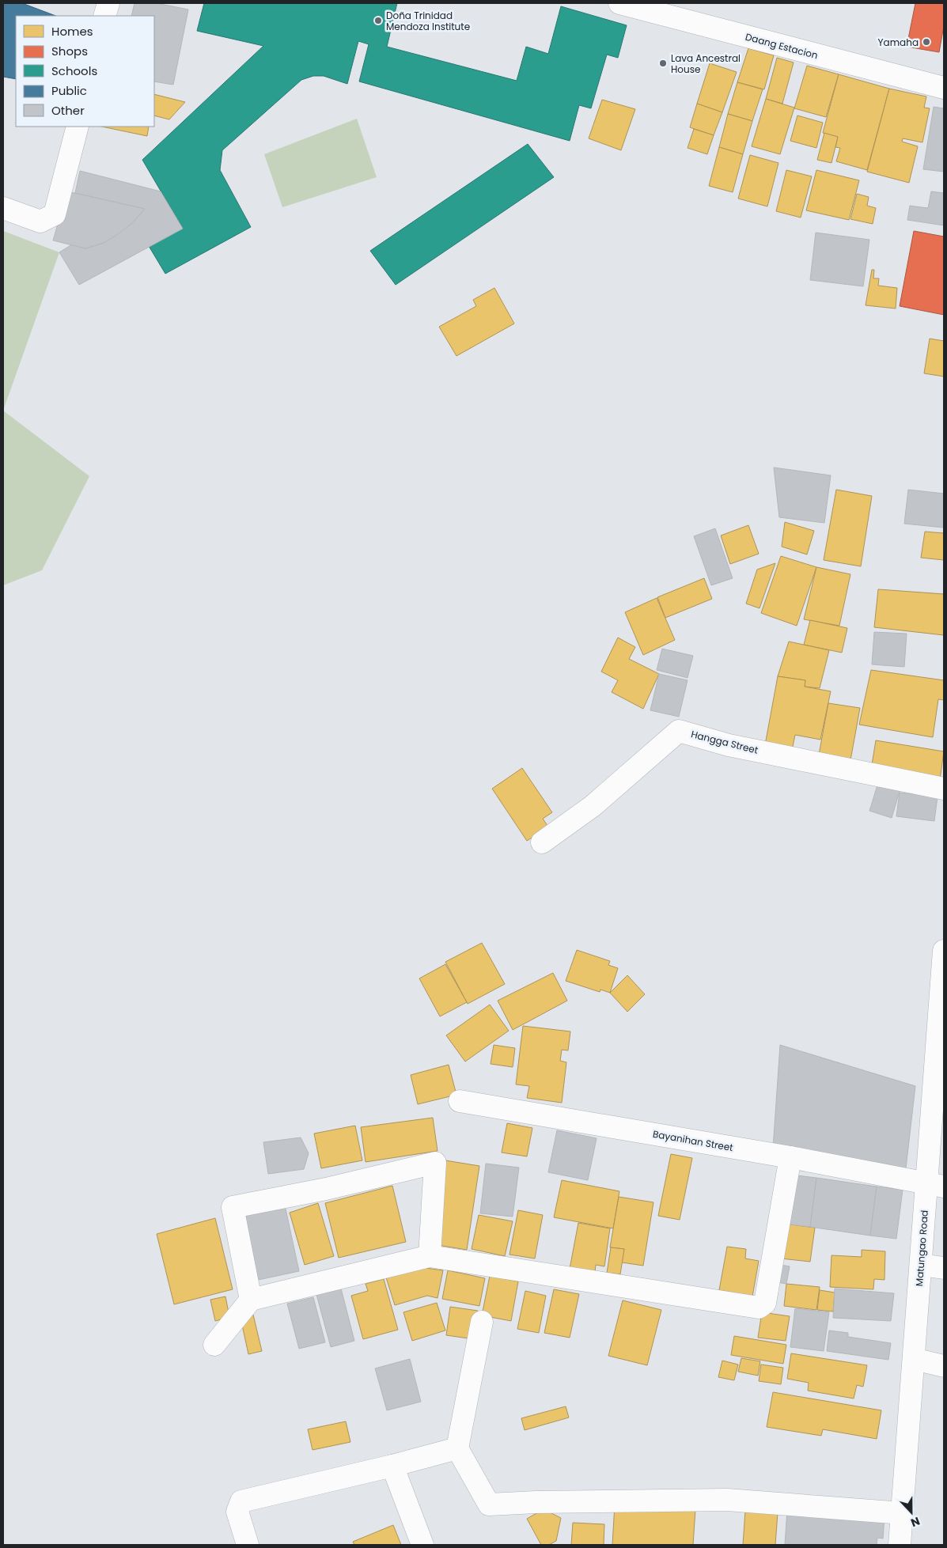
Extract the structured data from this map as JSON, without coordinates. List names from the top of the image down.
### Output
{
  "streets": {
    "street": [
      "Daang Estacion",
      "Hangga Street",
      "Bayanihan Street",
      "Matungao Road"
    ]
  },
  "crossings": [
    ["Bayanihan Street", "Matungao Road"]
  ],
  "places": ["Doña Trinidad Mendoza Institute", "Yamaha", "Lava Ancestral House"],
  "legend": [
    "Homes",
    "Shops",
    "Schools",
    "Public",
    "Other"
  ],
  "north": "bottom"
}
